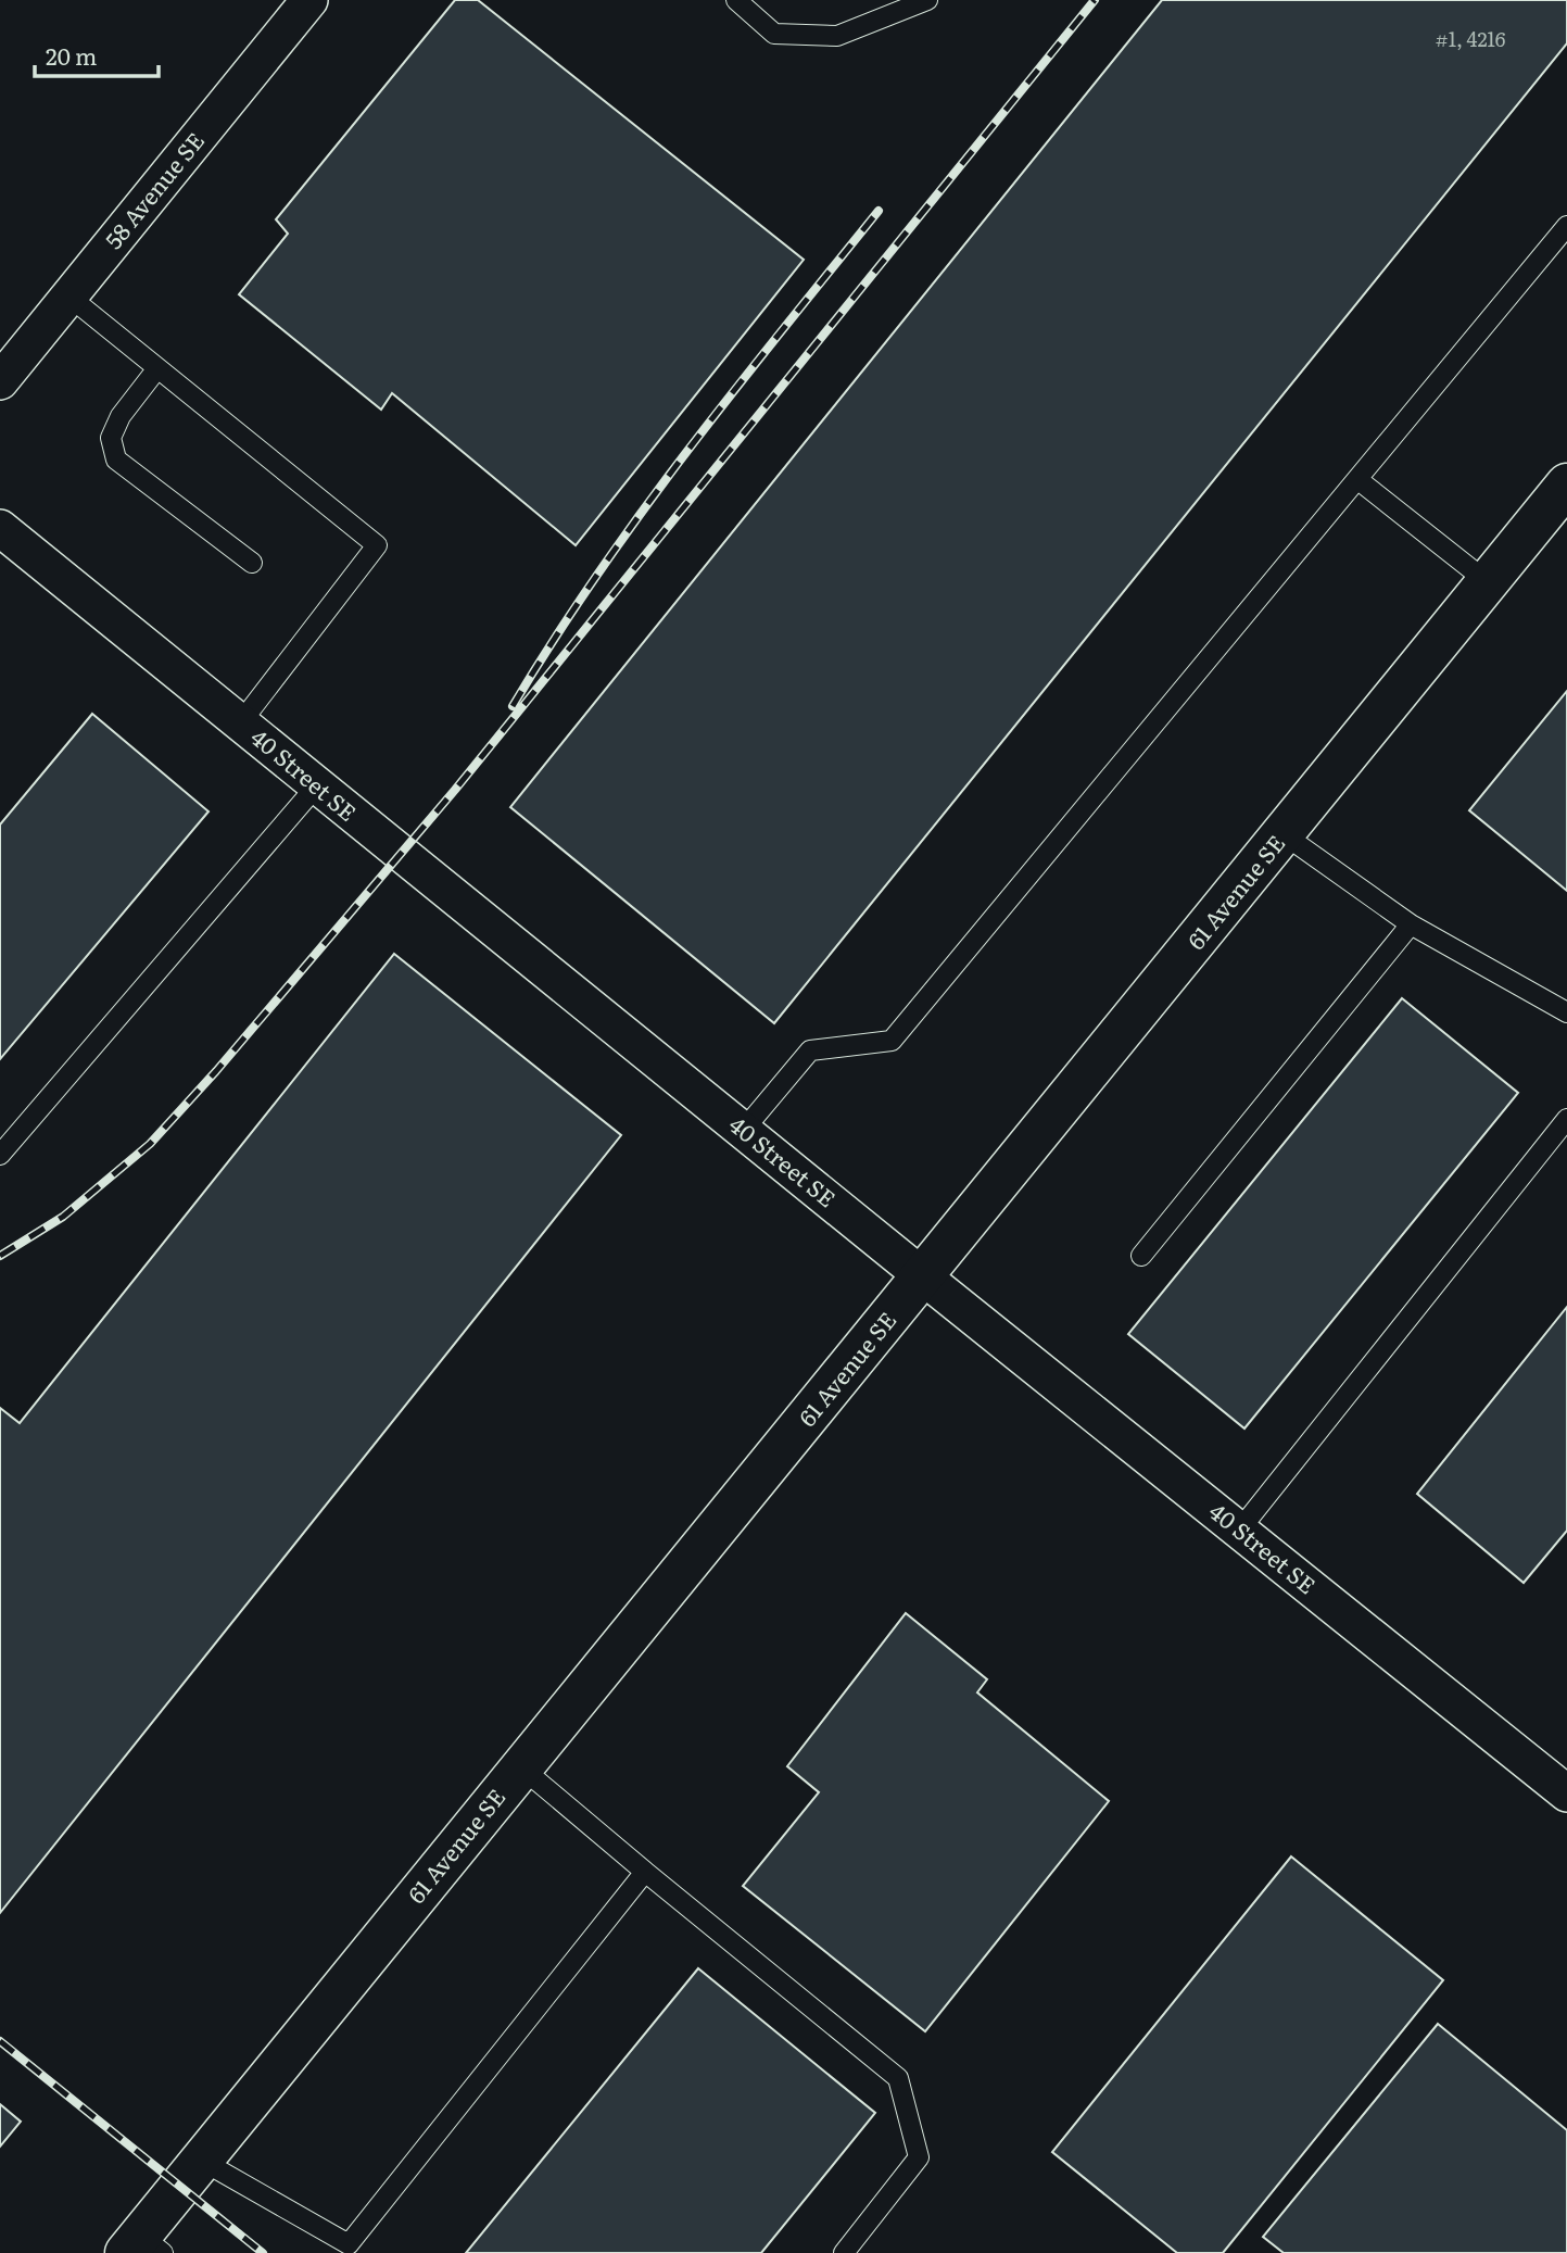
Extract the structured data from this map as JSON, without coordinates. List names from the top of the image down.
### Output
{
  "streets": {
    "street": ["58 Avenue SE", "40 Street SE", "61 Avenue SE"]
  },
  "crossings": [
    ["40 Street SE", "61 Avenue SE"]
  ],
  "house_numbers": ["#1, 4216"],
  "scale_bar": "20 m"
}
